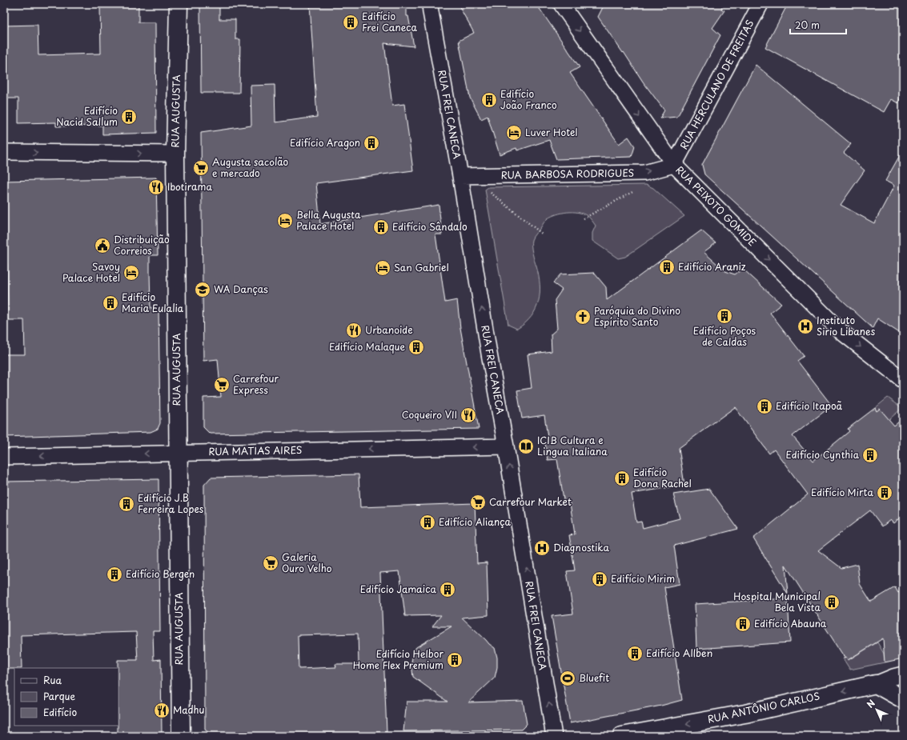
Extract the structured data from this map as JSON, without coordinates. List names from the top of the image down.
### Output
{
  "streets": {
    "main road": ["RUA AUGUSTA", "RUA ANTÔNIO CARLOS"],
    "street": [
      "RUA HERCULANO DE FREITAS",
      "RUA FREI CANECA",
      "RUA BARBOSA RODRIGUES",
      "RUA PEIXOTO GOMIDE",
      "RUA MATIAS AIRES"
    ]
  },
  "crossings": [
    ["RUA HERCULANO DE FREITAS", "RUA BARBOSA RODRIGUES"],
    ["RUA HERCULANO DE FREITAS", "RUA PEIXOTO GOMIDE"],
    ["RUA AUGUSTA", "RUA MATIAS AIRES"],
    ["RUA FREI CANECA", "RUA BARBOSA RODRIGUES"],
    ["RUA FREI CANECA", "RUA MATIAS AIRES"],
    ["RUA BARBOSA RODRIGUES", "RUA PEIXOTO GOMIDE"]
  ],
  "one_way": [
    "RUA FREI CANECA",
    "RUA BARBOSA RODRIGUES",
    "RUA PEIXOTO GOMIDE",
    "RUA MATIAS AIRES",
    "RUA ANTÔNIO CARLOS"
  ],
  "places": {
    "building": [
      "Edifício Frei Caneca",
      "Edifício João Franco",
      "Edifício Nacid Sallum",
      "Edifício Aragon",
      "Edifício Sândalo",
      "Edifício Araniz",
      "Edifício Maria Eulalia",
      "Edifício Poços de Caldas",
      "Edifício Malaque",
      "Edifício Itapoã",
      "Edifício Cynthia",
      "Edifício Dona Rachel",
      "Edifício Mirta",
      "Edifício J.B Ferreira Lopes",
      "Edifício Aliança",
      "Edifício Bergen",
      "Edifício Mirim",
      "Edifício Jamaica",
      "Hospital Municipal Bela Vista",
      "Edifício Abauna",
      "Edifício Allben",
      "Edifício Helbor Home Flex Premium"
    ],
    "hotel": [
      "Luver Hotel",
      "Bella Augusta Palace Hotel",
      "San Gabriel",
      "Savoy Palace Hotel"
    ],
    "supermarket": [
      "Augusta sacolão e mercado",
      "Carrefour Express",
      "Carrefour Market",
      "Galeria Ouro Velho"
    ],
    "restaurant": [
      "Ibotirama",
      "Urbanoide",
      "Coqueiro VII",
      "Madhu"
    ],
    "public building": ["Distribuição Correios"],
    "school or university": ["WA Danças"],
    "church": ["Paróquia do Divino Espírito Santo"],
    "hospital": ["Instituto Sirio Libanes", "Diagnostika"],
    "library": ["ICIB Cultura e Lingua Italiana"],
    "sports": ["Bluefit"]
  },
  "legend": ["Rua", "Parque", "Edifício"],
  "scale_bar": "20 m",
  "north": "top left"
}
